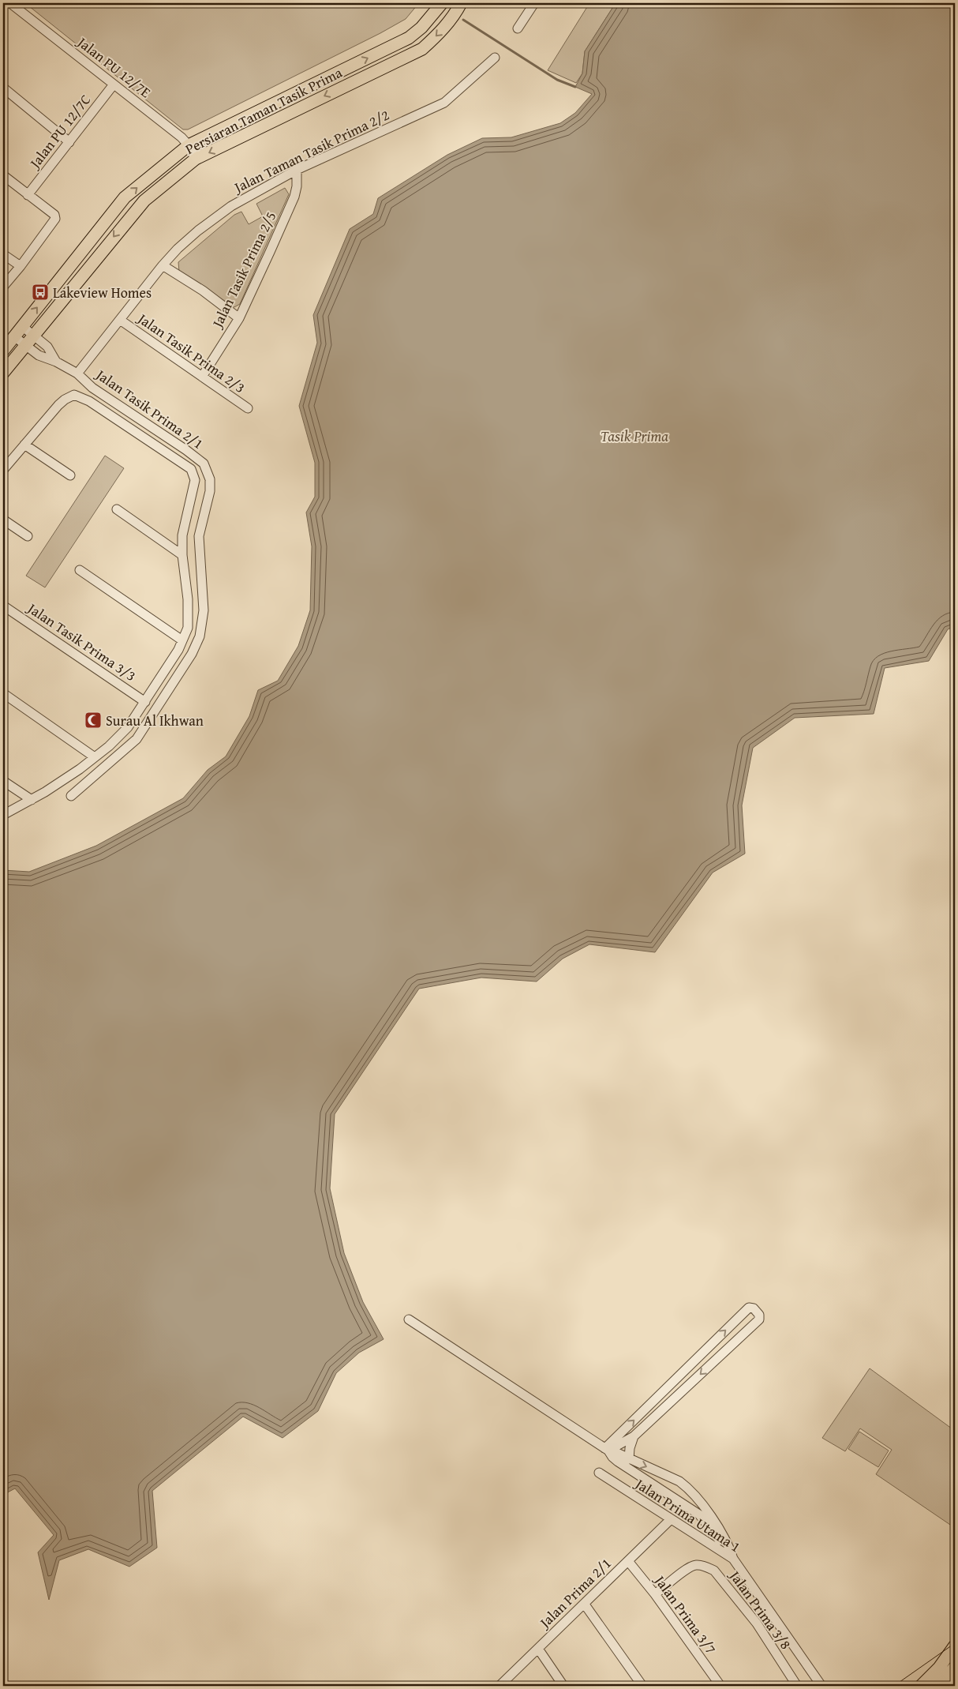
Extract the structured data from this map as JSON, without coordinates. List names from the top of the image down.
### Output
{
  "streets": {
    "main road": ["Persiaran Taman Tasik Prima"],
    "street": [
      "Jalan PU 12/7E",
      "Jalan PU 12/7C",
      "Jalan Taman Tasik Prima 2/2",
      "Jalan Tasik Prima 2/5",
      "Jalan Tasik Prima 2/3",
      "Jalan Tasik Prima 2/1",
      "Jalan Tasik Prima 3/3",
      "Jalan Prima Utama 1",
      "Jalan Prima 2/1",
      "Jalan Prima 3/8",
      "Jalan Prima 3/7"
    ]
  },
  "crossings": [
    ["Jalan PU 12/7E", "Persiaran Taman Tasik Prima"],
    ["Jalan PU 12/7E", "Jalan PU 12/7C"],
    ["Persiaran Taman Tasik Prima", "Jalan Tasik Prima 2/1"],
    ["Jalan Taman Tasik Prima 2/2", "Jalan Tasik Prima 2/5"],
    ["Jalan Taman Tasik Prima 2/2", "Jalan Tasik Prima 2/3"],
    ["Jalan Taman Tasik Prima 2/2", "Jalan Tasik Prima 2/1"],
    ["Jalan Tasik Prima 2/5", "Jalan Tasik Prima 2/3"],
    ["Jalan Prima Utama 1", "Jalan Prima 2/1"],
    ["Jalan Prima 2/1", "Jalan Prima 3/7"],
    ["Jalan Prima 3/8", "Jalan Prima 3/7"]
  ],
  "water": ["Tasik Prima"],
  "places": {
    "bus stop": ["Lakeview Homes"],
    "mosque": ["Surau Al Ikhwan"]
  }
}
